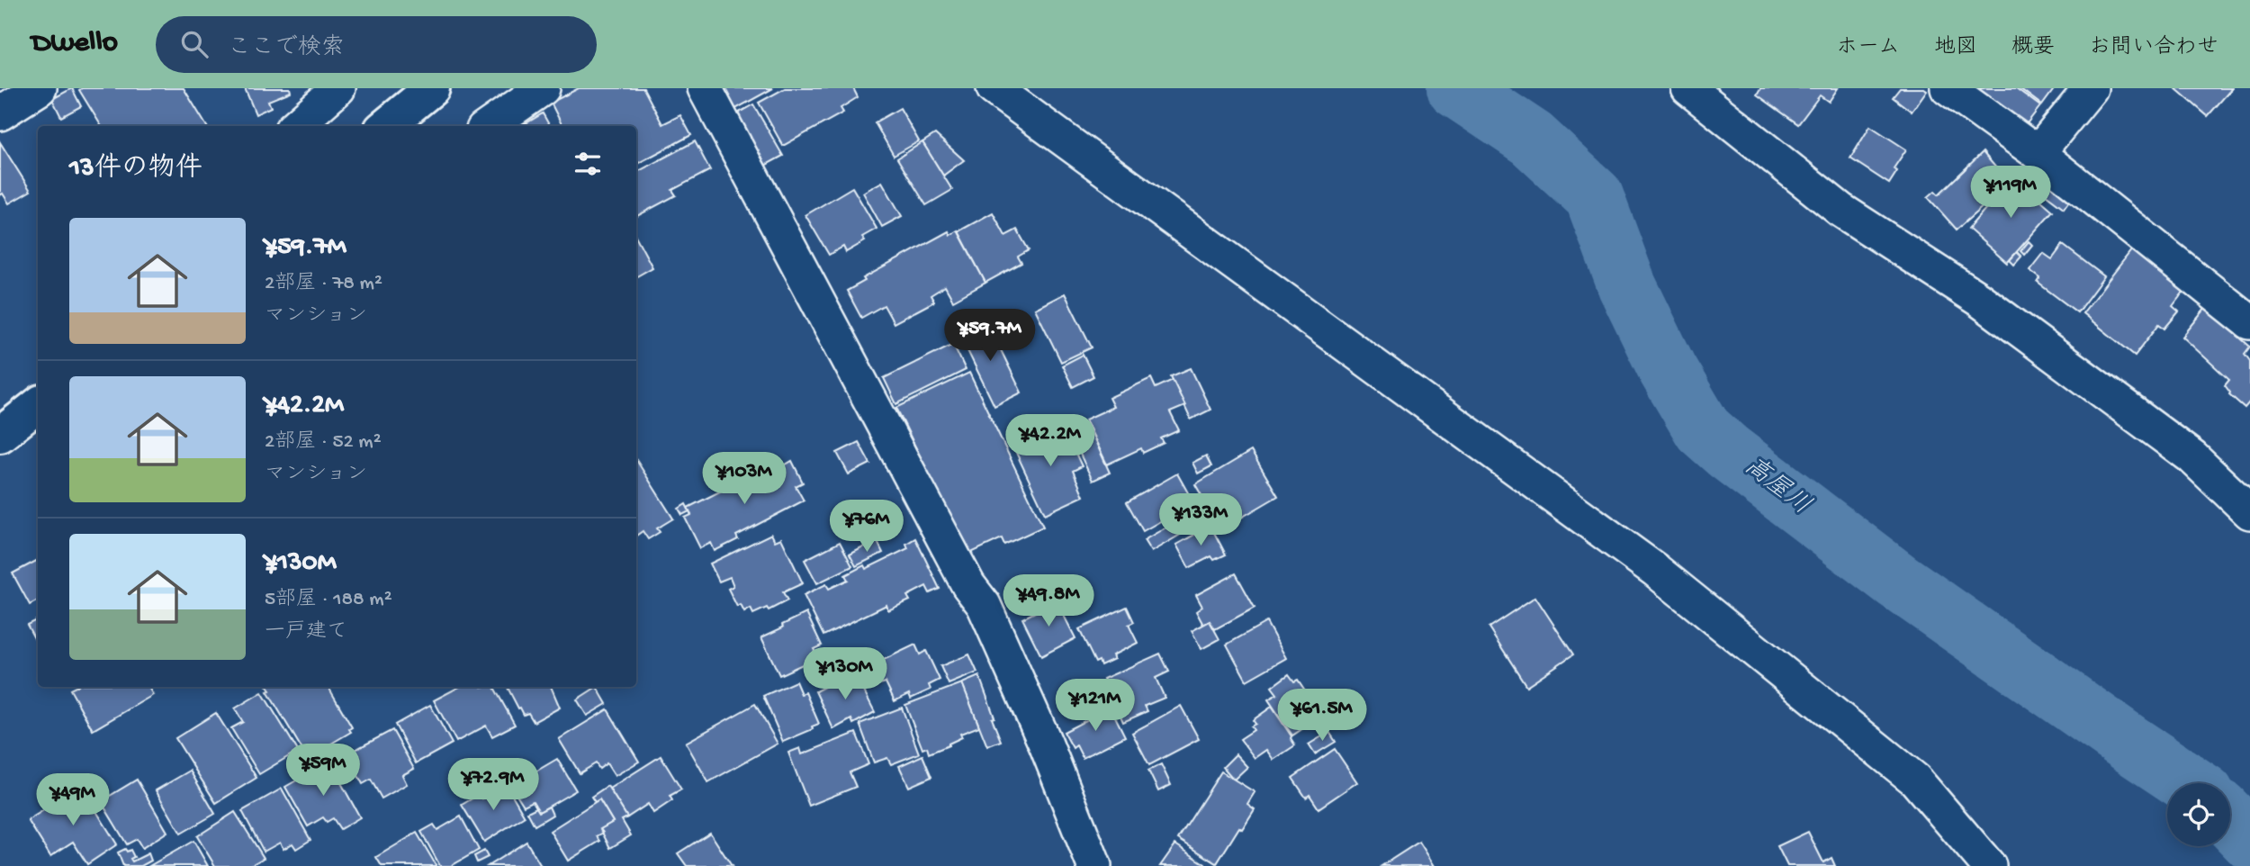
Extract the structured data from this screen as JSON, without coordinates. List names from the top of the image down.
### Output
{
  "water": ["高屋川"],
  "page": {
    "header": "Dwello",
    "search": "ここで検索",
    "nav": [
      "ホーム",
      "地図",
      "概要",
      "お問い合わせ"
    ],
    "heading": "13件の物件",
    "price": [
      "¥119M",
      "¥59.7M",
      "¥42.2M",
      "¥103M",
      "¥133M",
      "¥76M",
      "¥49.8M",
      "¥130M",
      "¥121M",
      "¥61.5M",
      "¥59M",
      "¥72.9M",
      "¥49M"
    ],
    "list": [
      {
        "name": "¥59.7M",
        "note": "2部屋 · 78 m² · マンション"
      },
      {
        "name": "¥42.2M",
        "note": "2部屋 · 52 m² · マンション"
      },
      {
        "name": "¥130M",
        "note": "5部屋 · 188 m² · 一戸建て"
      }
    ]
  }
}
